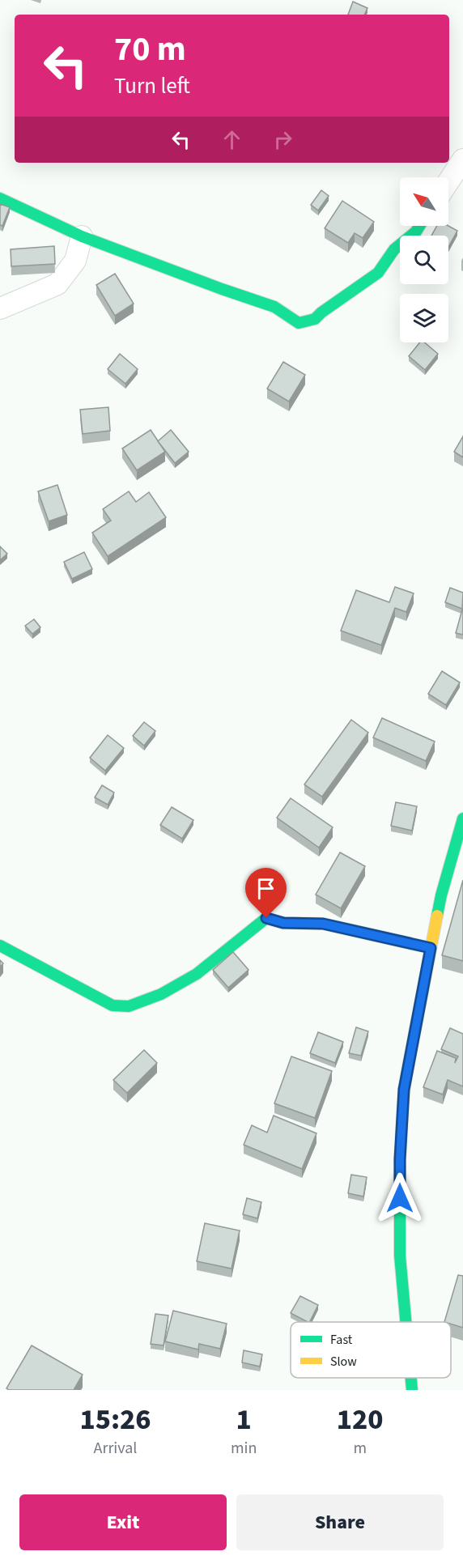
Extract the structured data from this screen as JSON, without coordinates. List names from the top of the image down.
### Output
{
  "legend": ["Fast", "Slow"],
  "north": "top left",
  "page": {
    "turn": ["70 m", "Turn left"],
    "eta": [
      "15:26",
      "Arrival",
      "1",
      "min",
      "120",
      "m"
    ],
    "buttons": ["Exit", "Share"]
  }
}
